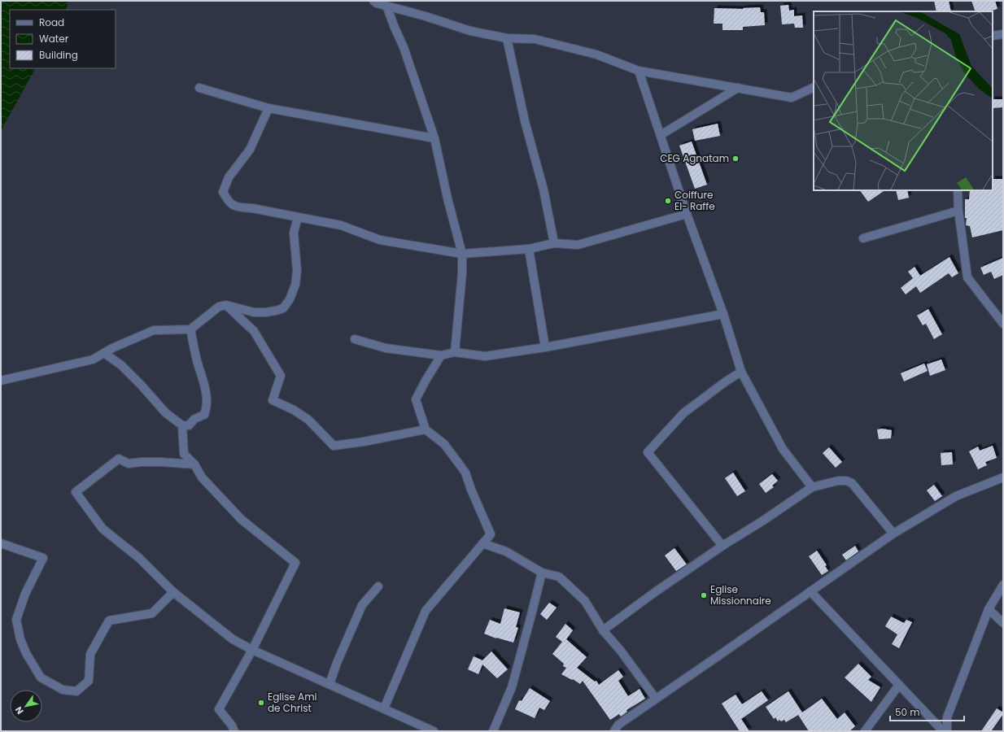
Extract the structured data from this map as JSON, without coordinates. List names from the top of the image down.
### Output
{
  "places": [
    "CEG Agnatam",
    "Coiffure El- Raffe",
    "Eglise Missionnaire",
    "Eglise Ami de Christ"
  ],
  "legend": ["Road", "Water", "Building"],
  "scale_bar": "50 m",
  "north": "bottom left"
}
